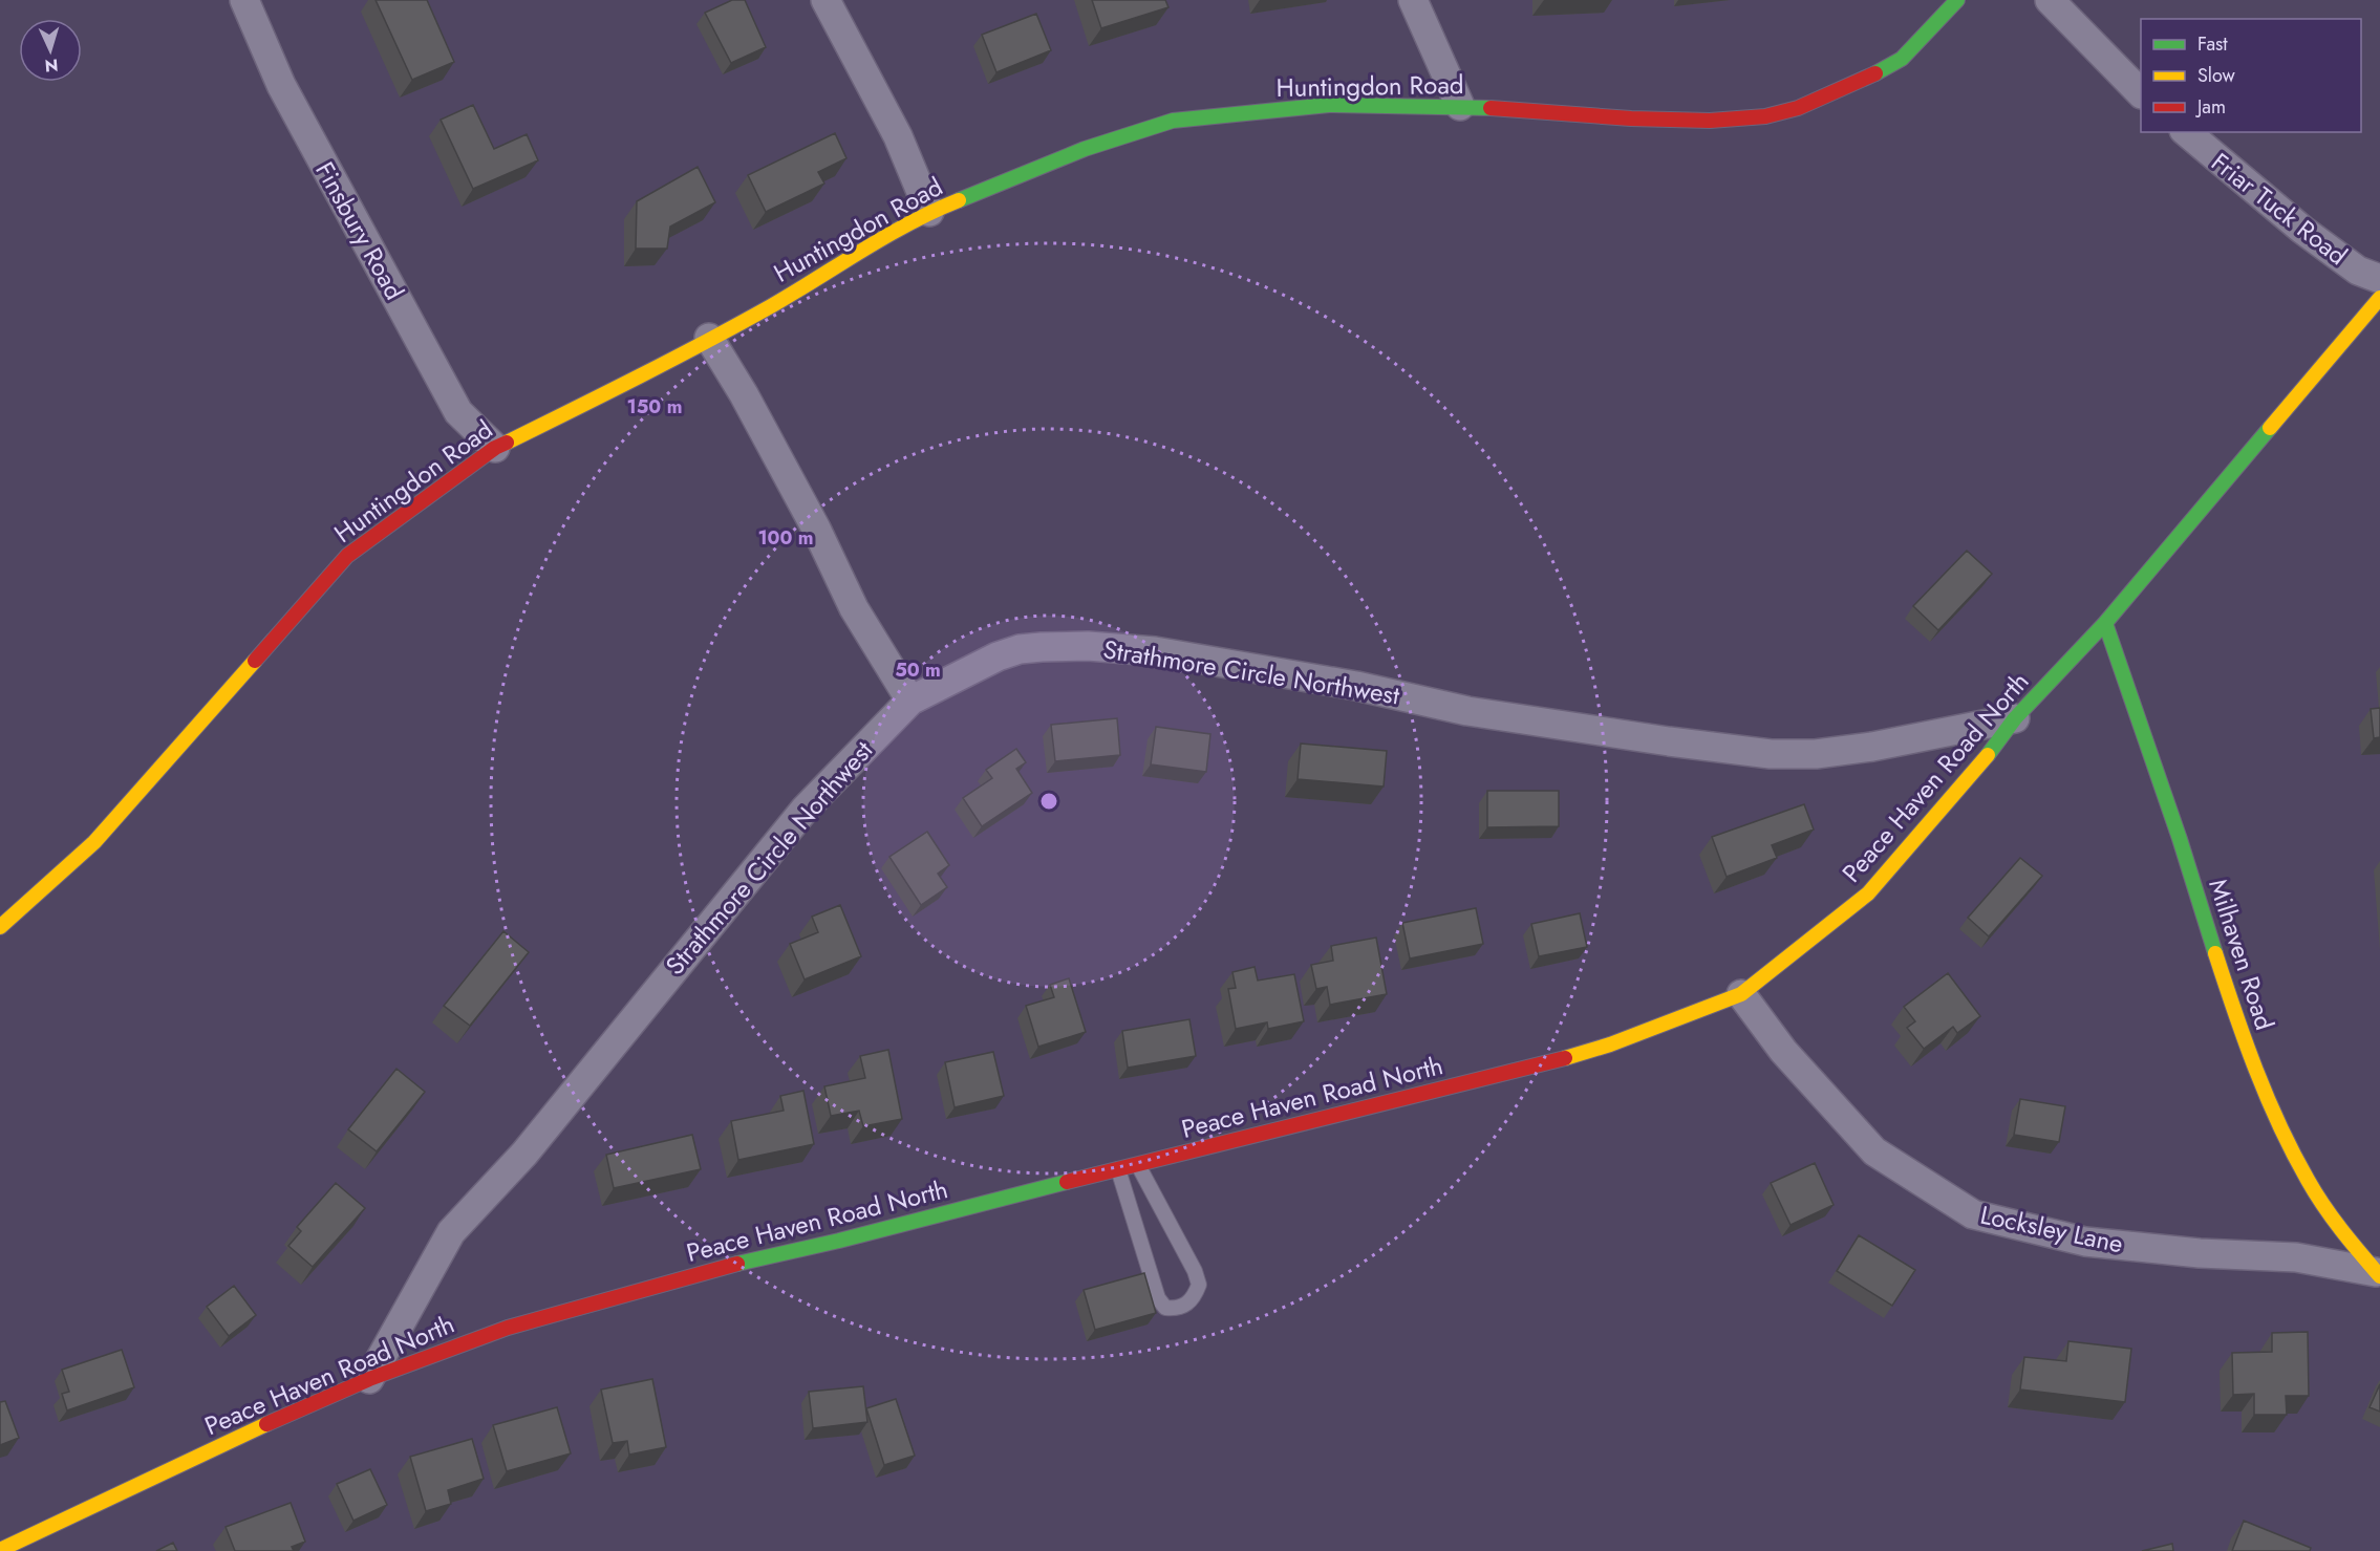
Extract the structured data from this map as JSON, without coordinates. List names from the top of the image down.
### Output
{
  "streets": {
    "street": [
      "Huntingdon Road",
      "Friar Tuck Road",
      "Finsbury Road",
      "Strathmore Circle Northwest",
      "Peace Haven Road North",
      "Milhaven Road",
      "Locksley Lane"
    ]
  },
  "crossings": [
    ["Huntingdon Road", "Finsbury Road"],
    ["Strathmore Circle Northwest", "Peace Haven Road North"],
    ["Peace Haven Road North", "Milhaven Road"],
    ["Peace Haven Road North", "Locksley Lane"],
    ["Milhaven Road", "Locksley Lane"]
  ],
  "legend": ["Fast", "Slow", "Jam"],
  "north": "bottom",
  "rings": ["150 m", "100 m", "50 m"]
}
